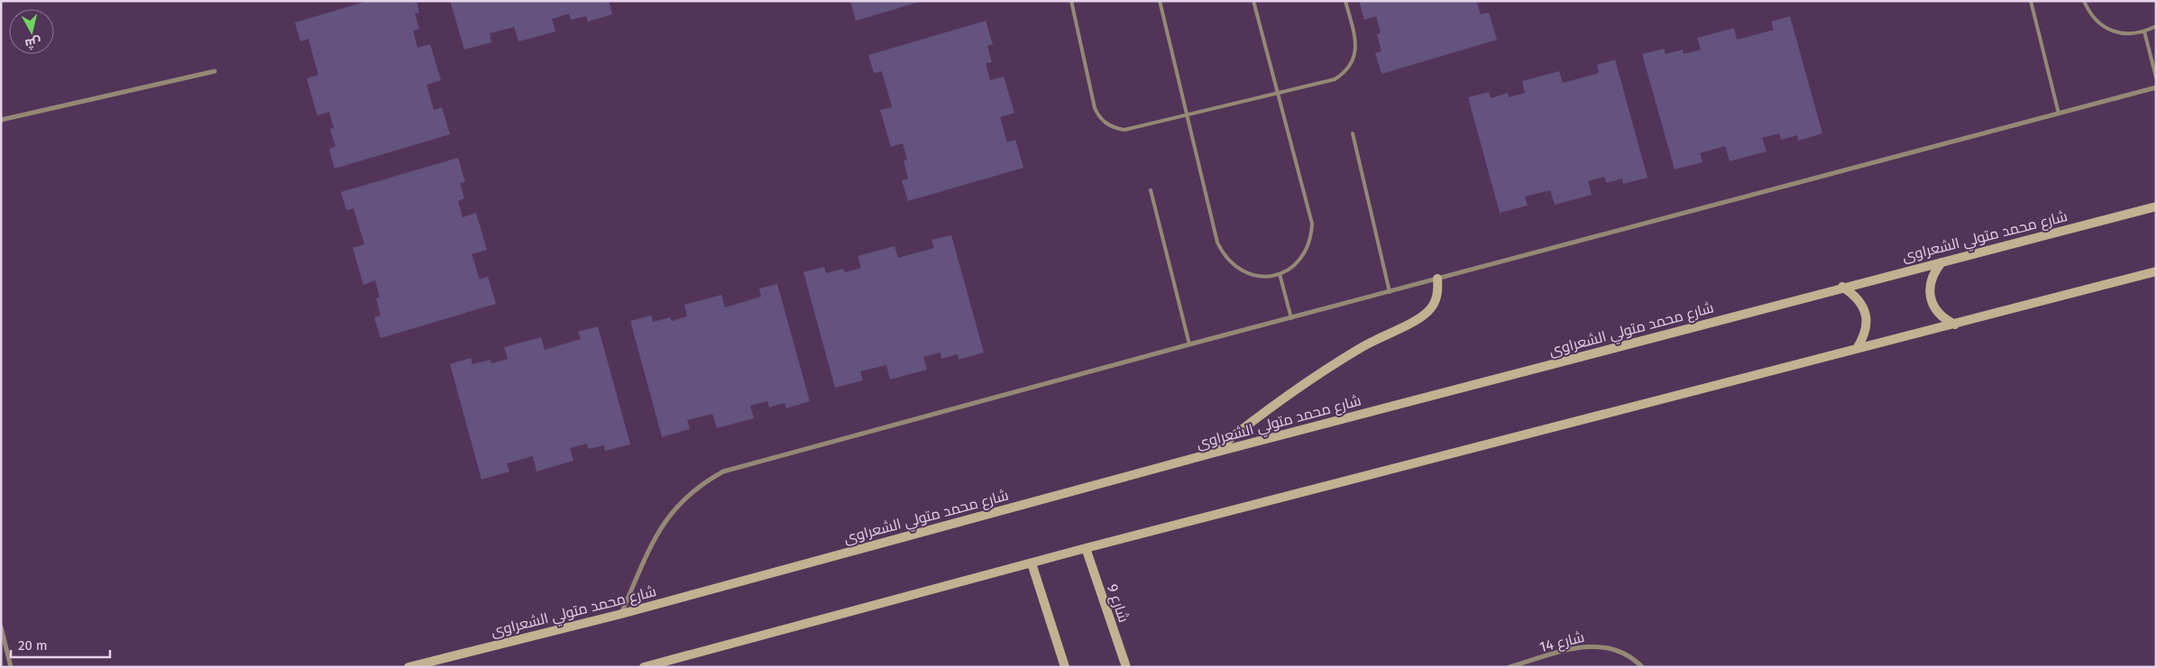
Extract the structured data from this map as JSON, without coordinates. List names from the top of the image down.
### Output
{
  "streets": {
    "street": ["شارع محمد متولي الشعراوى", "شارع 9", "شارع 14"]
  },
  "scale_bar": "20 m",
  "north": "bottom"
}
